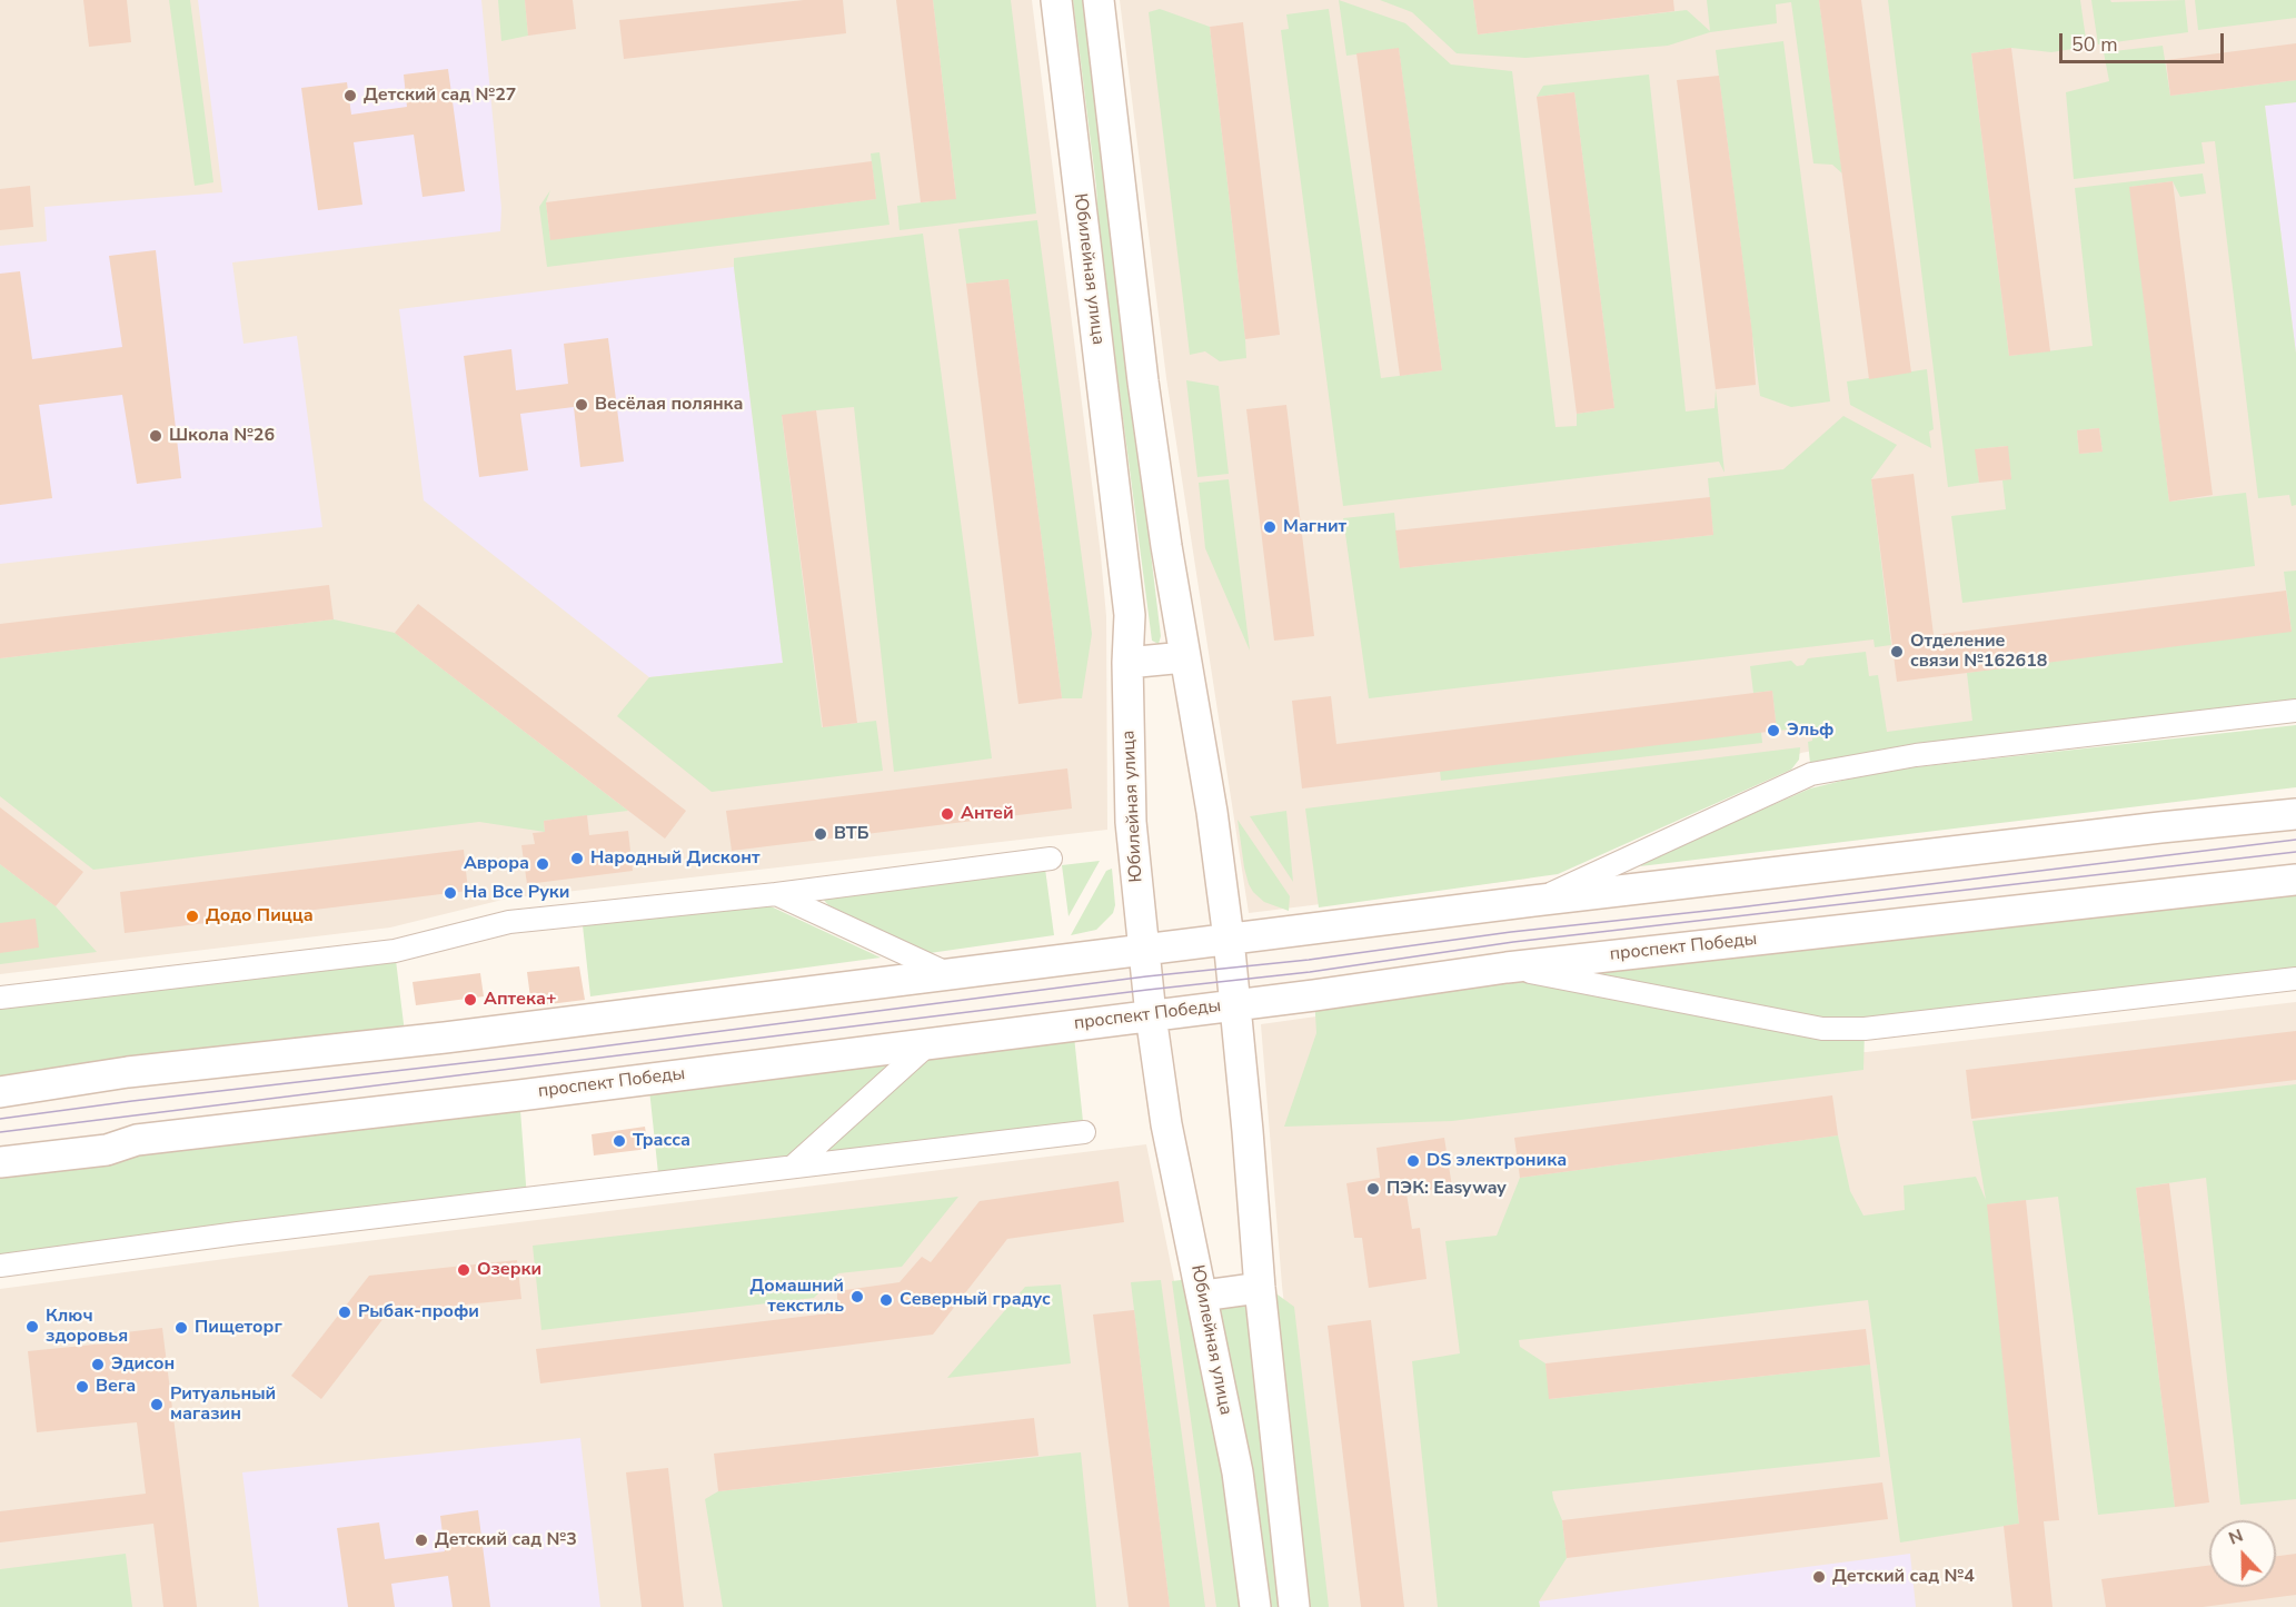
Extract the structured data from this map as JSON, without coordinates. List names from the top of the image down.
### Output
{
  "streets": {
    "main road": ["Юбилейная улица", "проспект Победы"]
  },
  "crossings": [
    ["Юбилейная улица", "проспект Победы"]
  ],
  "places": [
    "Детский сад №27",
    "Весёлая полянка",
    "Школа №26",
    "Магнит",
    "Отделение связи №162618",
    "Эльф",
    "Антей",
    "ВТБ",
    "Народный Дисконт",
    "Аврора",
    "На Все Руки",
    "Додо Пицца",
    "Аптека+",
    "Трасса",
    "DS электроника",
    "ПЭК: Easyway",
    "Озерки",
    "Домашний текстиль",
    "Северный градус",
    "Рыбак-профи",
    "Ключ здоровья",
    "Пищеторг",
    "Эдисон",
    "Вега",
    "Ритуальный магазин",
    "Детский сад №3",
    "Детский сад №4"
  ],
  "scale_bar": "50 m",
  "north": "top"
}
